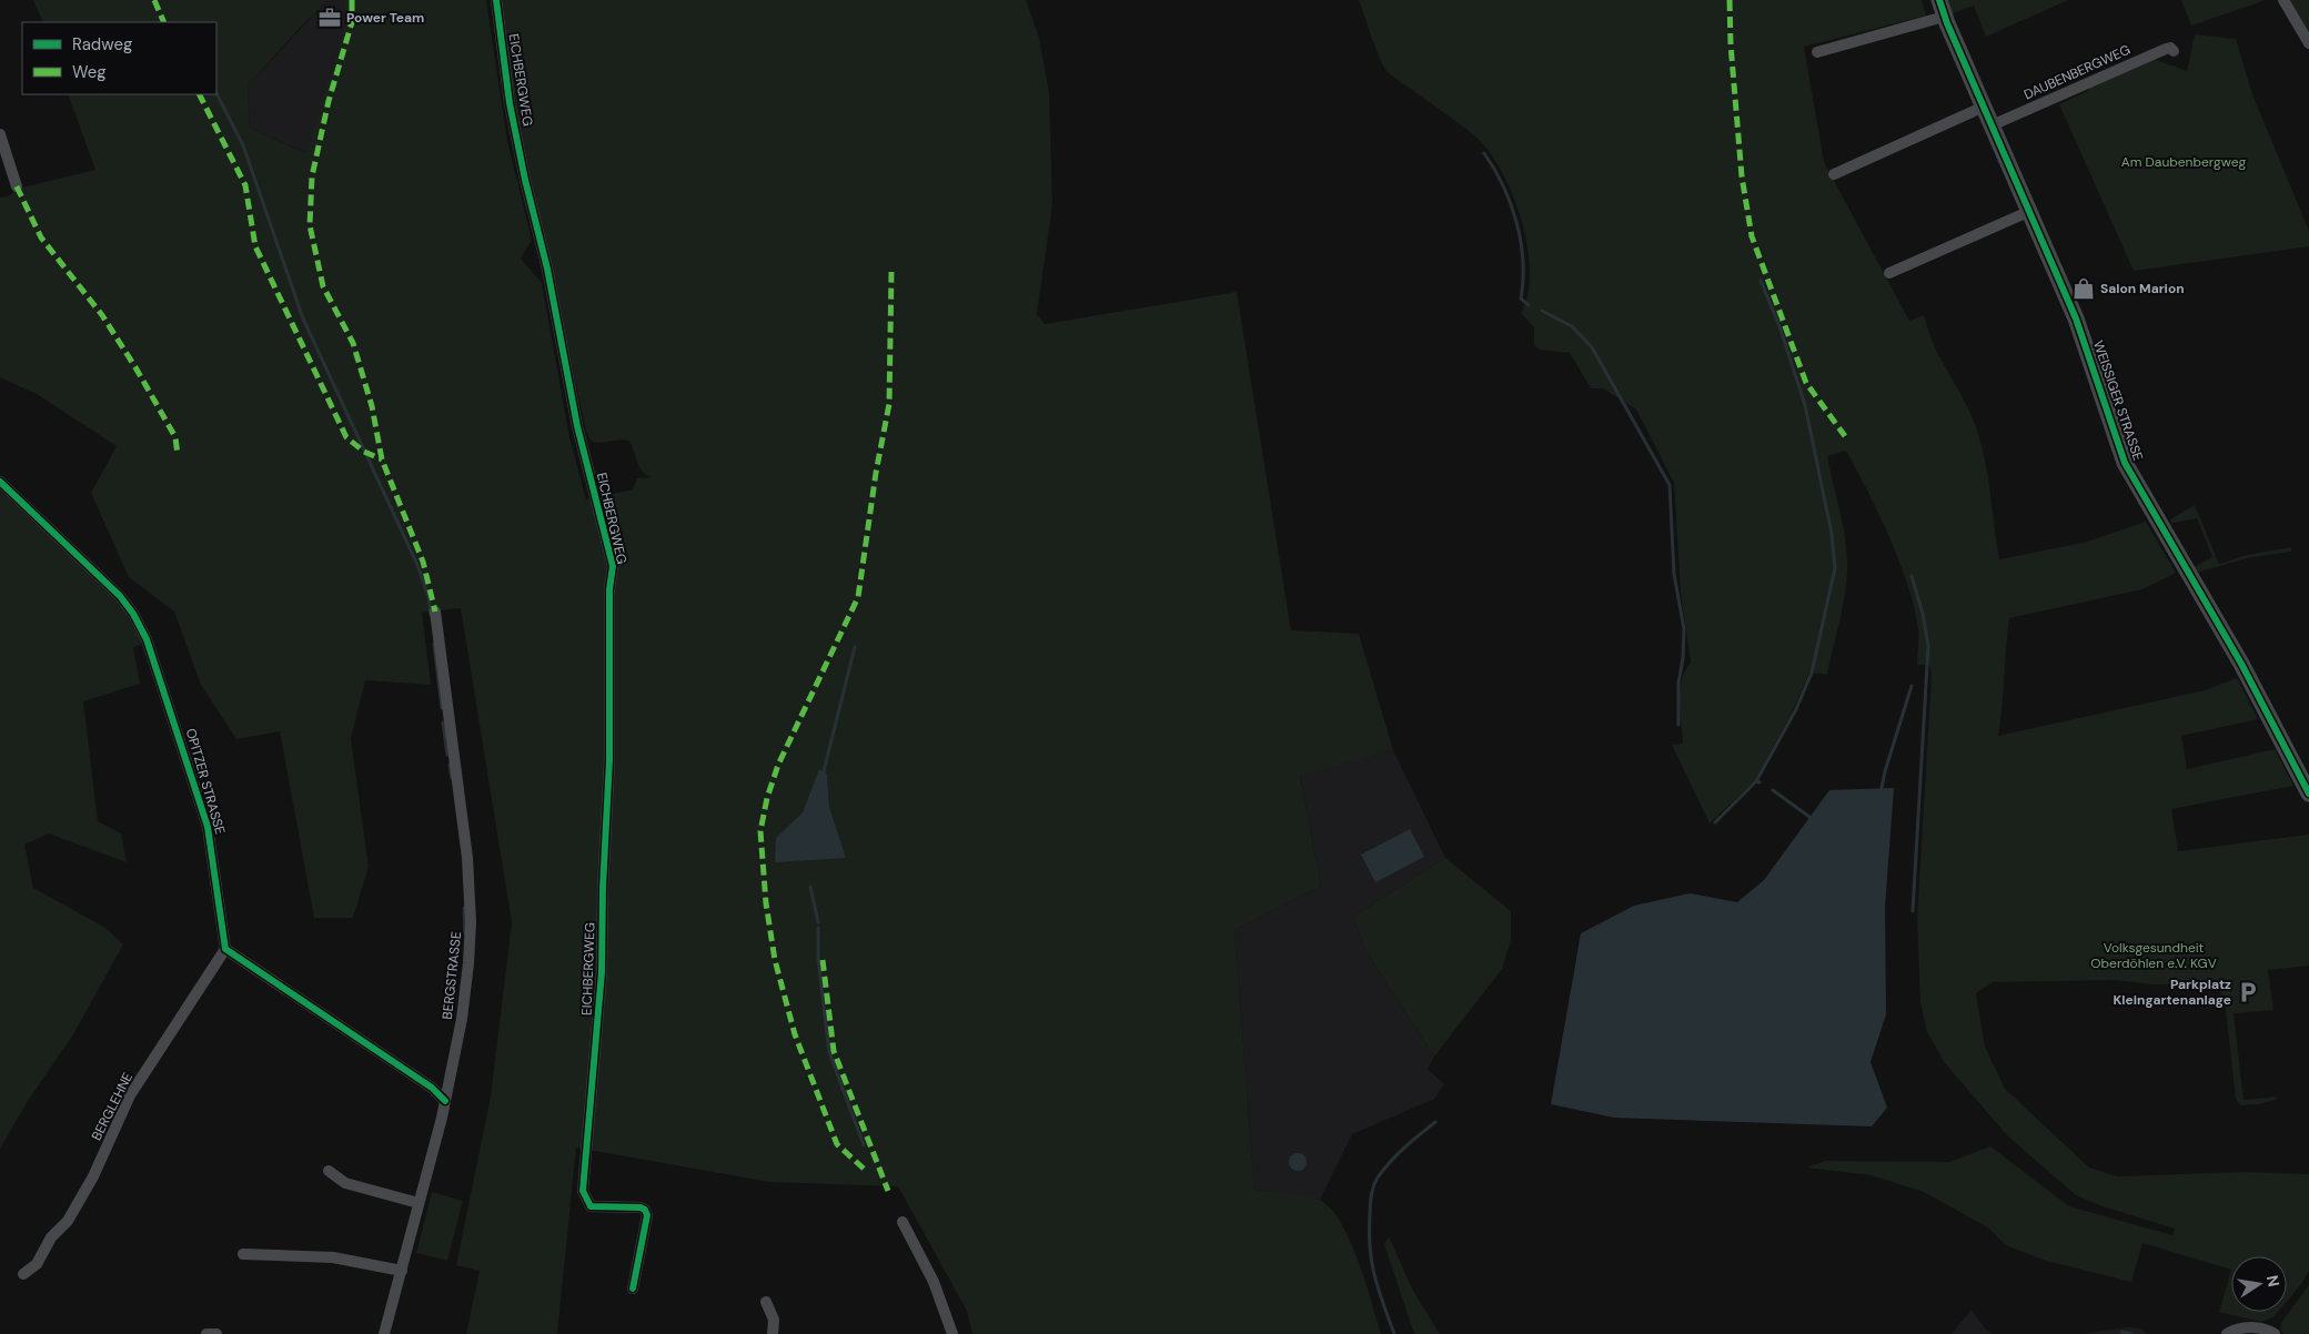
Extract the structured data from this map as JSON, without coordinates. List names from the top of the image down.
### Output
{
  "streets": {
    "street": [
      "DAUBENBERGWEG",
      "EICHBERGWEG",
      "WEISSIGER STRASSE",
      "OPITZER STRASSE",
      "BERGSTRASSE",
      "BERGLEHNE"
    ]
  },
  "crossings": [
    ["DAUBENBERGWEG", "WEISSIGER STRASSE"],
    ["OPITZER STRASSE", "BERGLEHNE"]
  ],
  "parks": ["Am Daubenbergweg", "Volksgesundheit Oberdöhlen e.V. KGV"],
  "places": {
    "office": ["Power Team"],
    "shop": ["Salon Marion"],
    "parking": ["Parkplatz Kleingartenanlage"]
  },
  "legend": ["Radweg", "Weg"],
  "north": "right"
}
